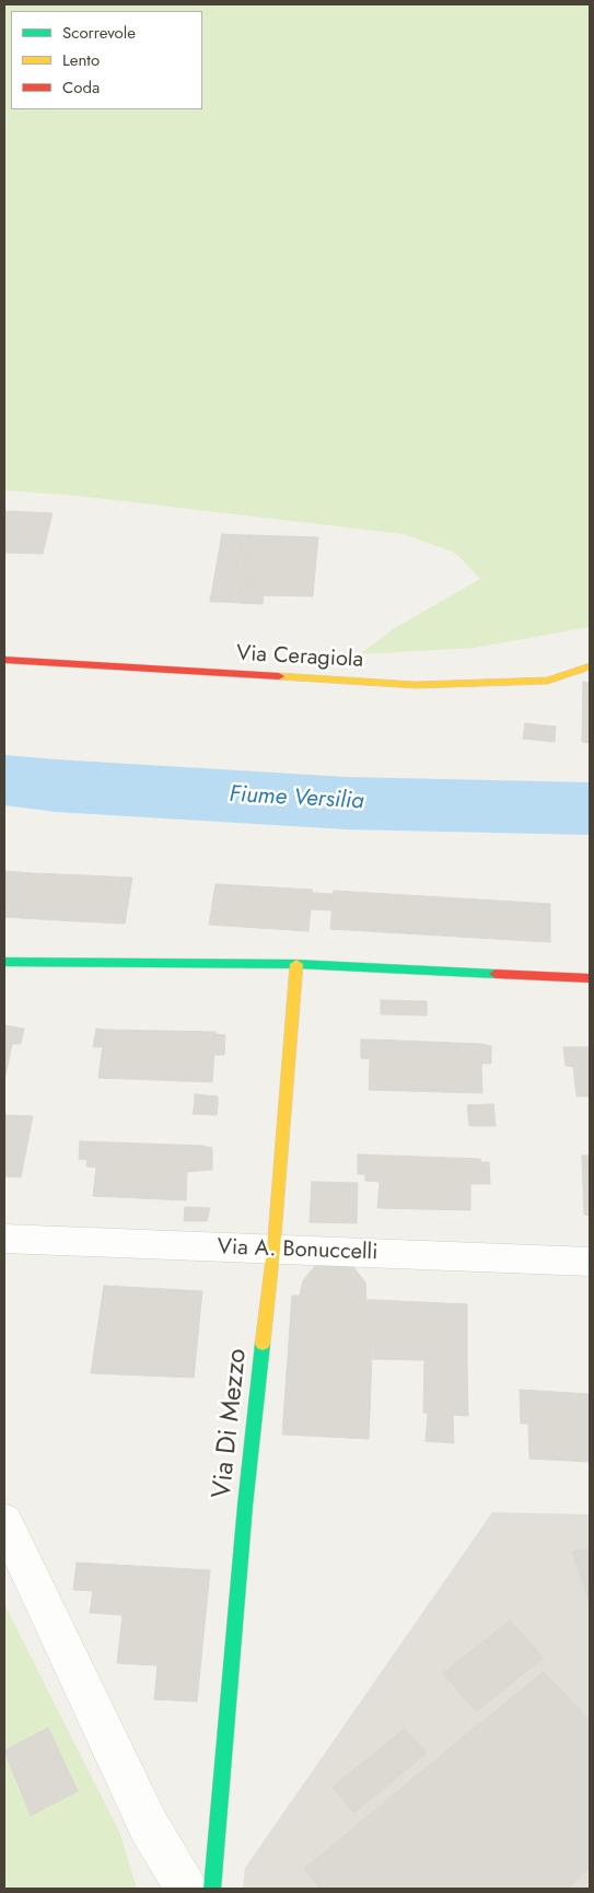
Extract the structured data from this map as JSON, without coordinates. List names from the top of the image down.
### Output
{
  "streets": {
    "street": ["Via Ceragiola", "Via A. Bonuccelli", "Via Di Mezzo"]
  },
  "crossings": [
    ["Via A. Bonuccelli", "Via Di Mezzo"]
  ],
  "water": ["Fiume Versilia"],
  "legend": ["Scorrevole", "Lento", "Coda"]
}
